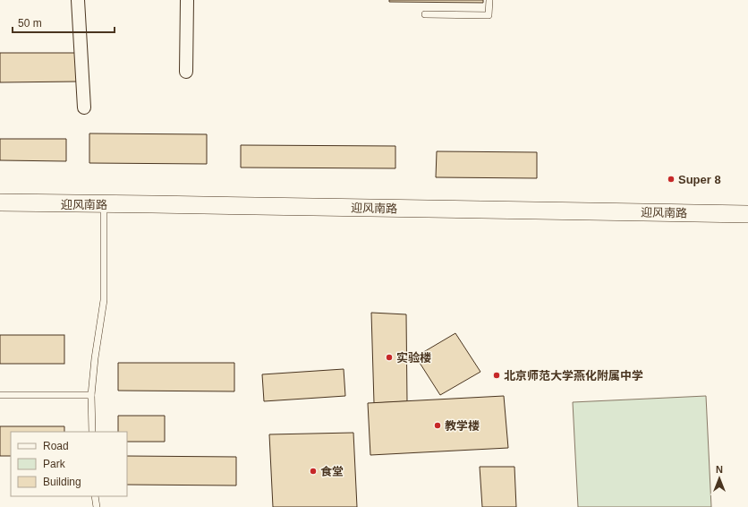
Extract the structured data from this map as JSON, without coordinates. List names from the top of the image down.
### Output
{
  "streets": {
    "street": ["迎风南路"]
  },
  "places": [
    "Super 8",
    "实验楼",
    "北京师范大学燕化附属中学",
    "教学楼",
    "食堂"
  ],
  "legend": ["Road", "Park", "Building"],
  "scale_bar": "50 m",
  "north": "top"
}
